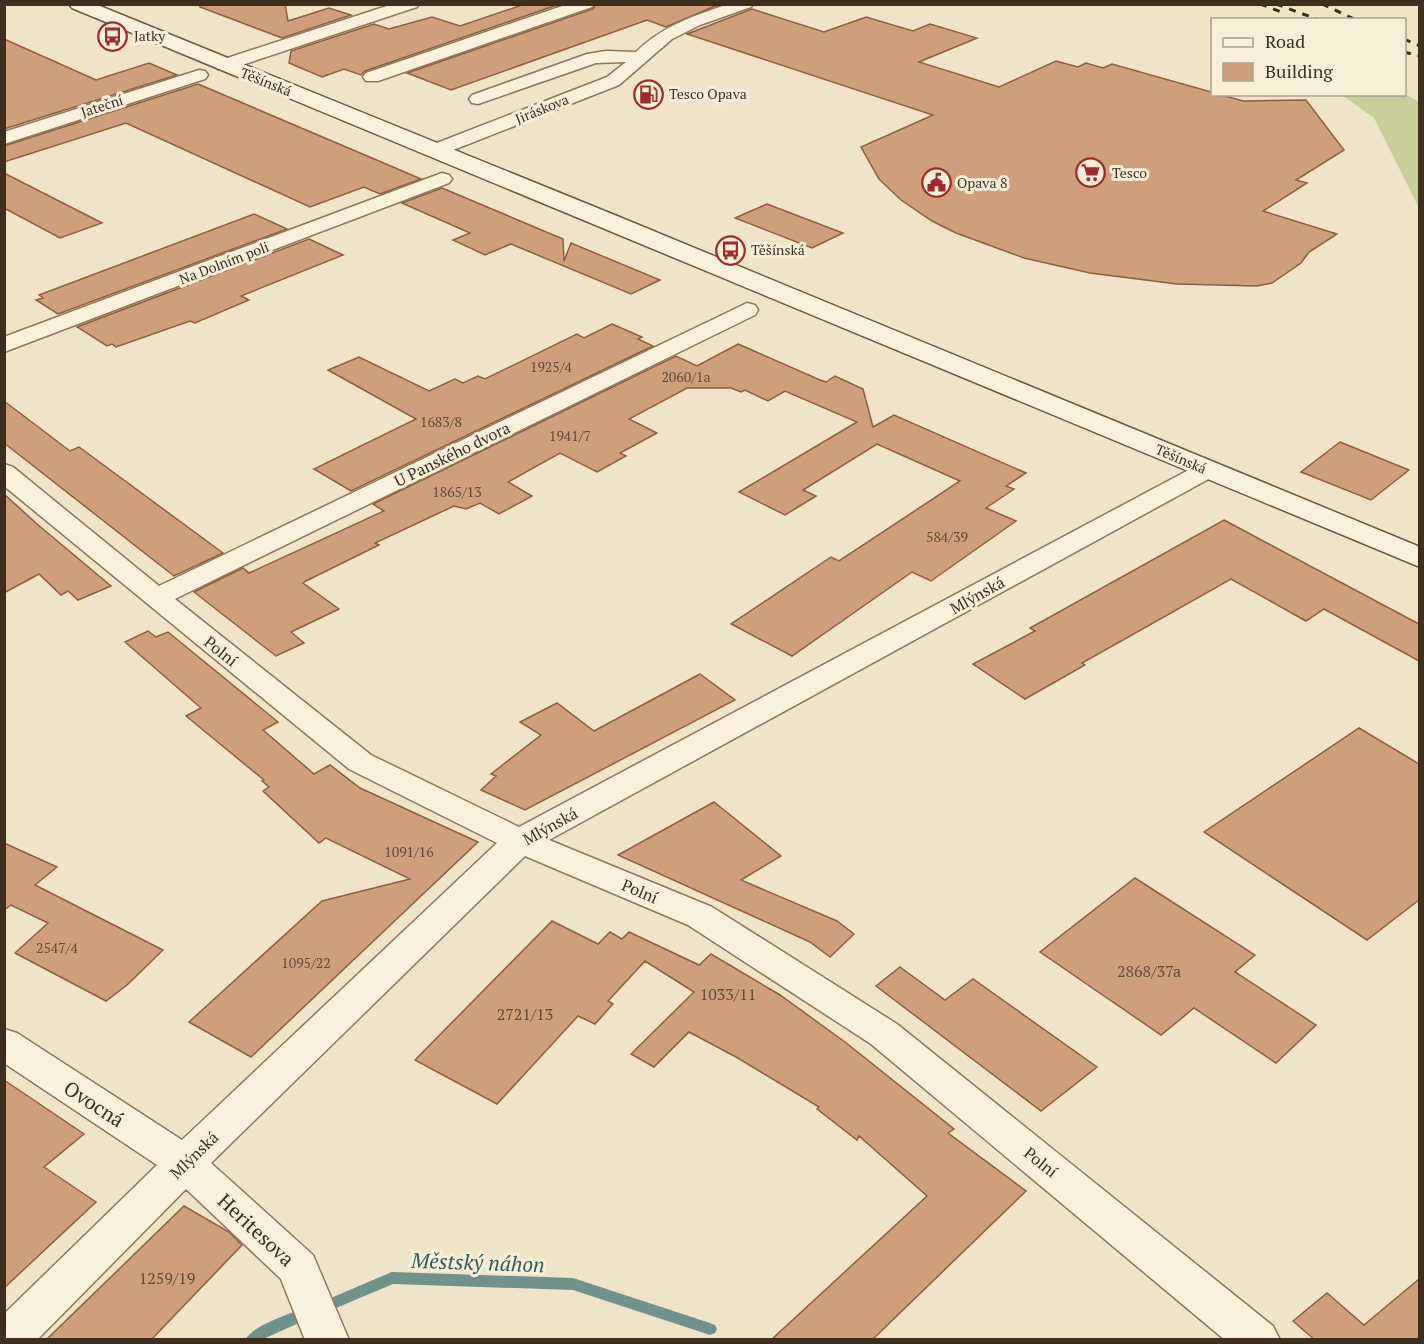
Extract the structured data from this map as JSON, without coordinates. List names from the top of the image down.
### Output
{
  "streets": {
    "street": [
      "Těšínská",
      "Jateční",
      "Jiráskova",
      "Na Dolním poli",
      "U Panského dvora",
      "Mlýnská",
      "Polní",
      "Ovocná",
      "Heritesova"
    ]
  },
  "crossings": [
    ["Těšínská", "Jiráskova"],
    ["Těšínská", "Mlýnská"],
    ["U Panského dvora", "Polní"],
    ["Mlýnská", "Polní"],
    ["Mlýnská", "Ovocná"],
    ["Mlýnská", "Heritesova"],
    ["Ovocná", "Heritesova"]
  ],
  "water": ["Městský náhon"],
  "places": {
    "bus stop": ["Jatky", "Těšínská"],
    "fuel station": ["Tesco Opava"],
    "supermarket": ["Tesco"],
    "public building": ["Opava 8"]
  },
  "house_numbers": [
    "1925/4",
    "2060/1a",
    "1683/8",
    "1941/7",
    "1865/13",
    "584/39",
    "1091/16",
    "2547/4",
    "1095/22",
    "2868/37a",
    "1033/11",
    "2721/13",
    "1259/19"
  ],
  "legend": ["Road", "Building"]
}
